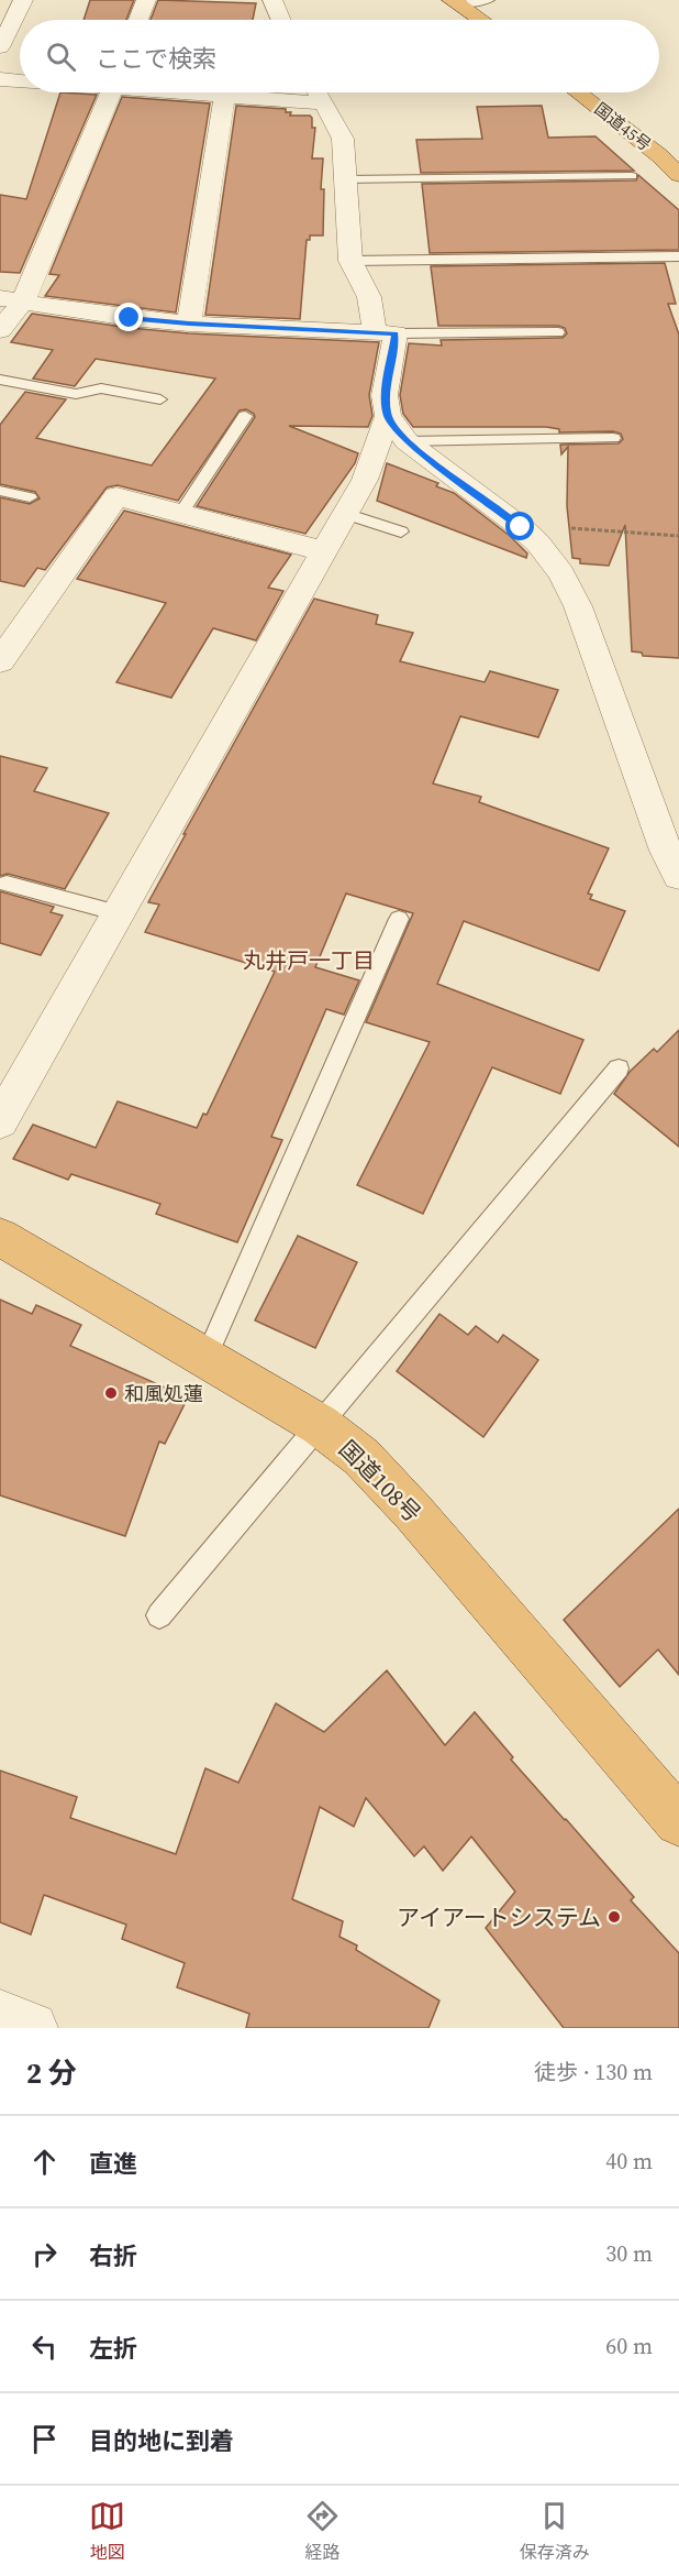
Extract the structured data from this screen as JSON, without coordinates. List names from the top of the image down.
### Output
{
  "streets": {
    "highway": ["国道45号", "国道108号"]
  },
  "districts": ["丸井戸一丁目"],
  "places": ["和風処蓮", "アイアートシステム"],
  "page": {
    "search": "ここで検索",
    "heading": ["2 分", "徒歩 · 130 m"],
    "list": [
      ["直進", "40 m"],
      ["右折", "30 m"],
      ["左折", "60 m"],
      "目的地に到着"
    ],
    "nav": ["地図", "経路", "保存済み"]
  }
}
